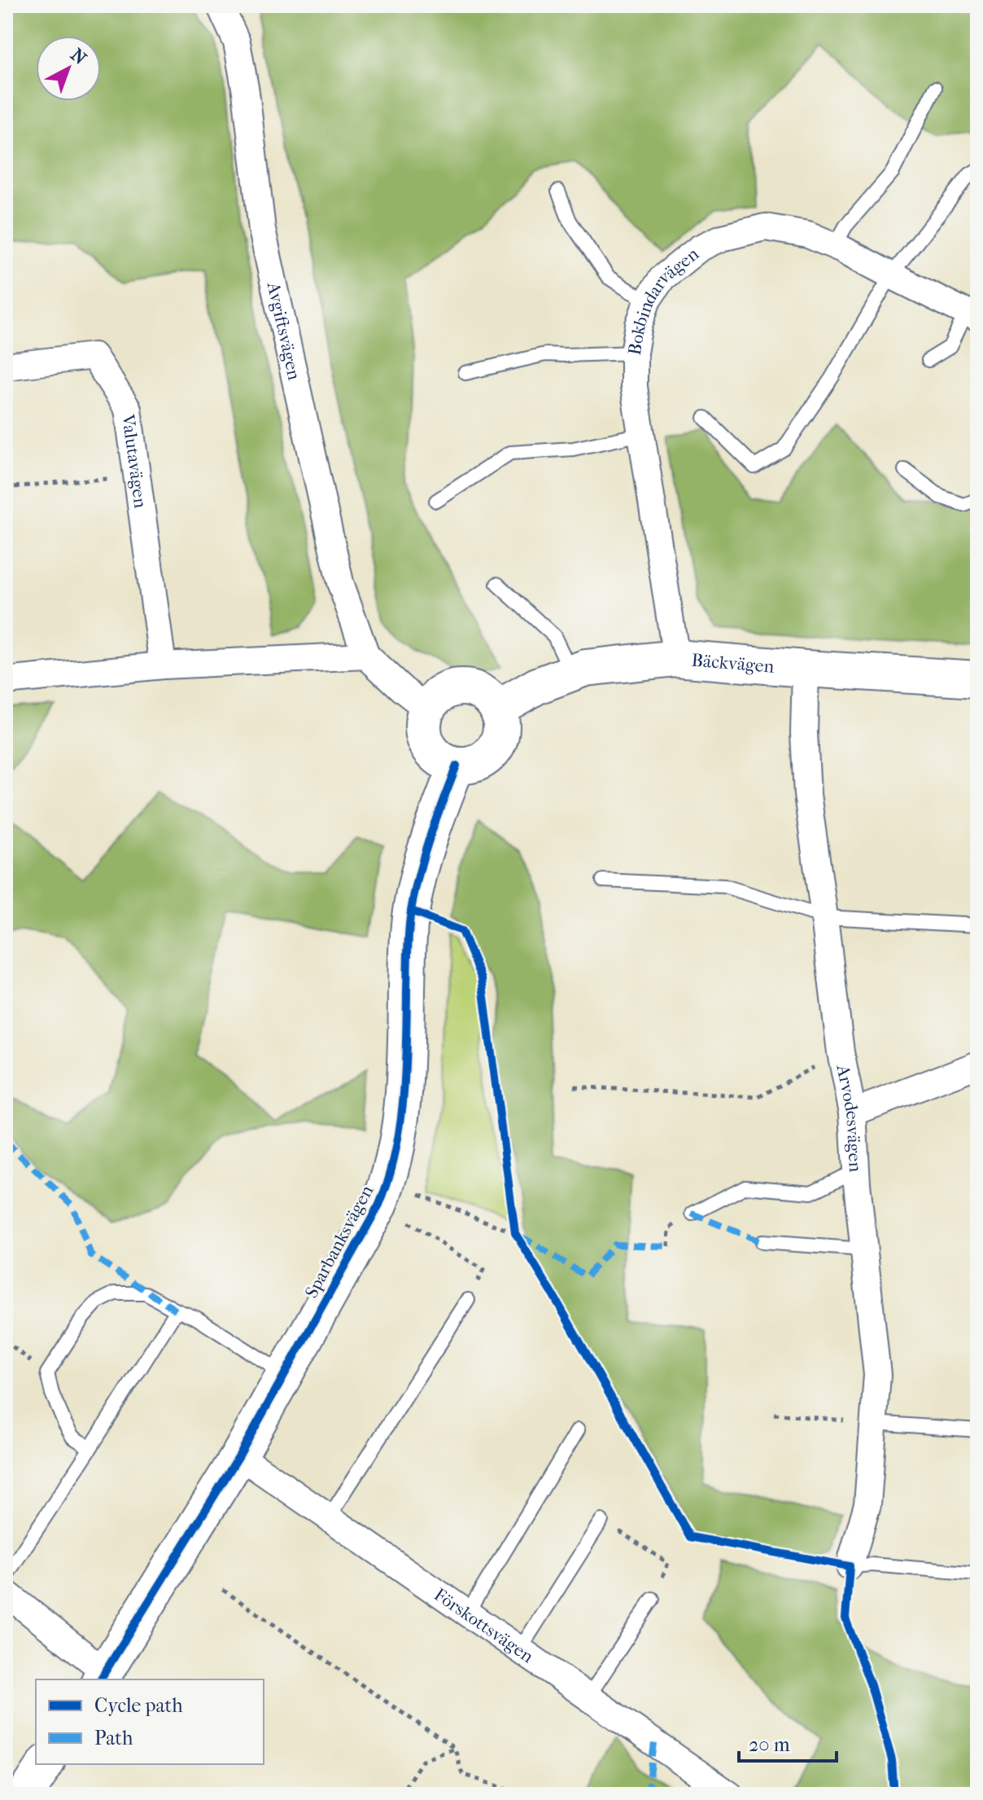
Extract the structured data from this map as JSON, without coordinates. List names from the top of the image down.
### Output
{
  "streets": {
    "street": [
      "Bokbindarvägen",
      "Avgiftsvägen",
      "Valutavägen",
      "Bäckvägen",
      "Arvodesvägen",
      "Sparbanksvägen",
      "Förskottsvägen"
    ]
  },
  "crossings": [
    ["Bokbindarvägen", "Bäckvägen"],
    ["Bäckvägen", "Arvodesvägen"],
    ["Bäckvägen", "Sparbanksvägen"],
    ["Sparbanksvägen", "Förskottsvägen"]
  ],
  "legend": ["Cycle path", "Path"],
  "scale_bar": "20 m",
  "north": "top right"
}
